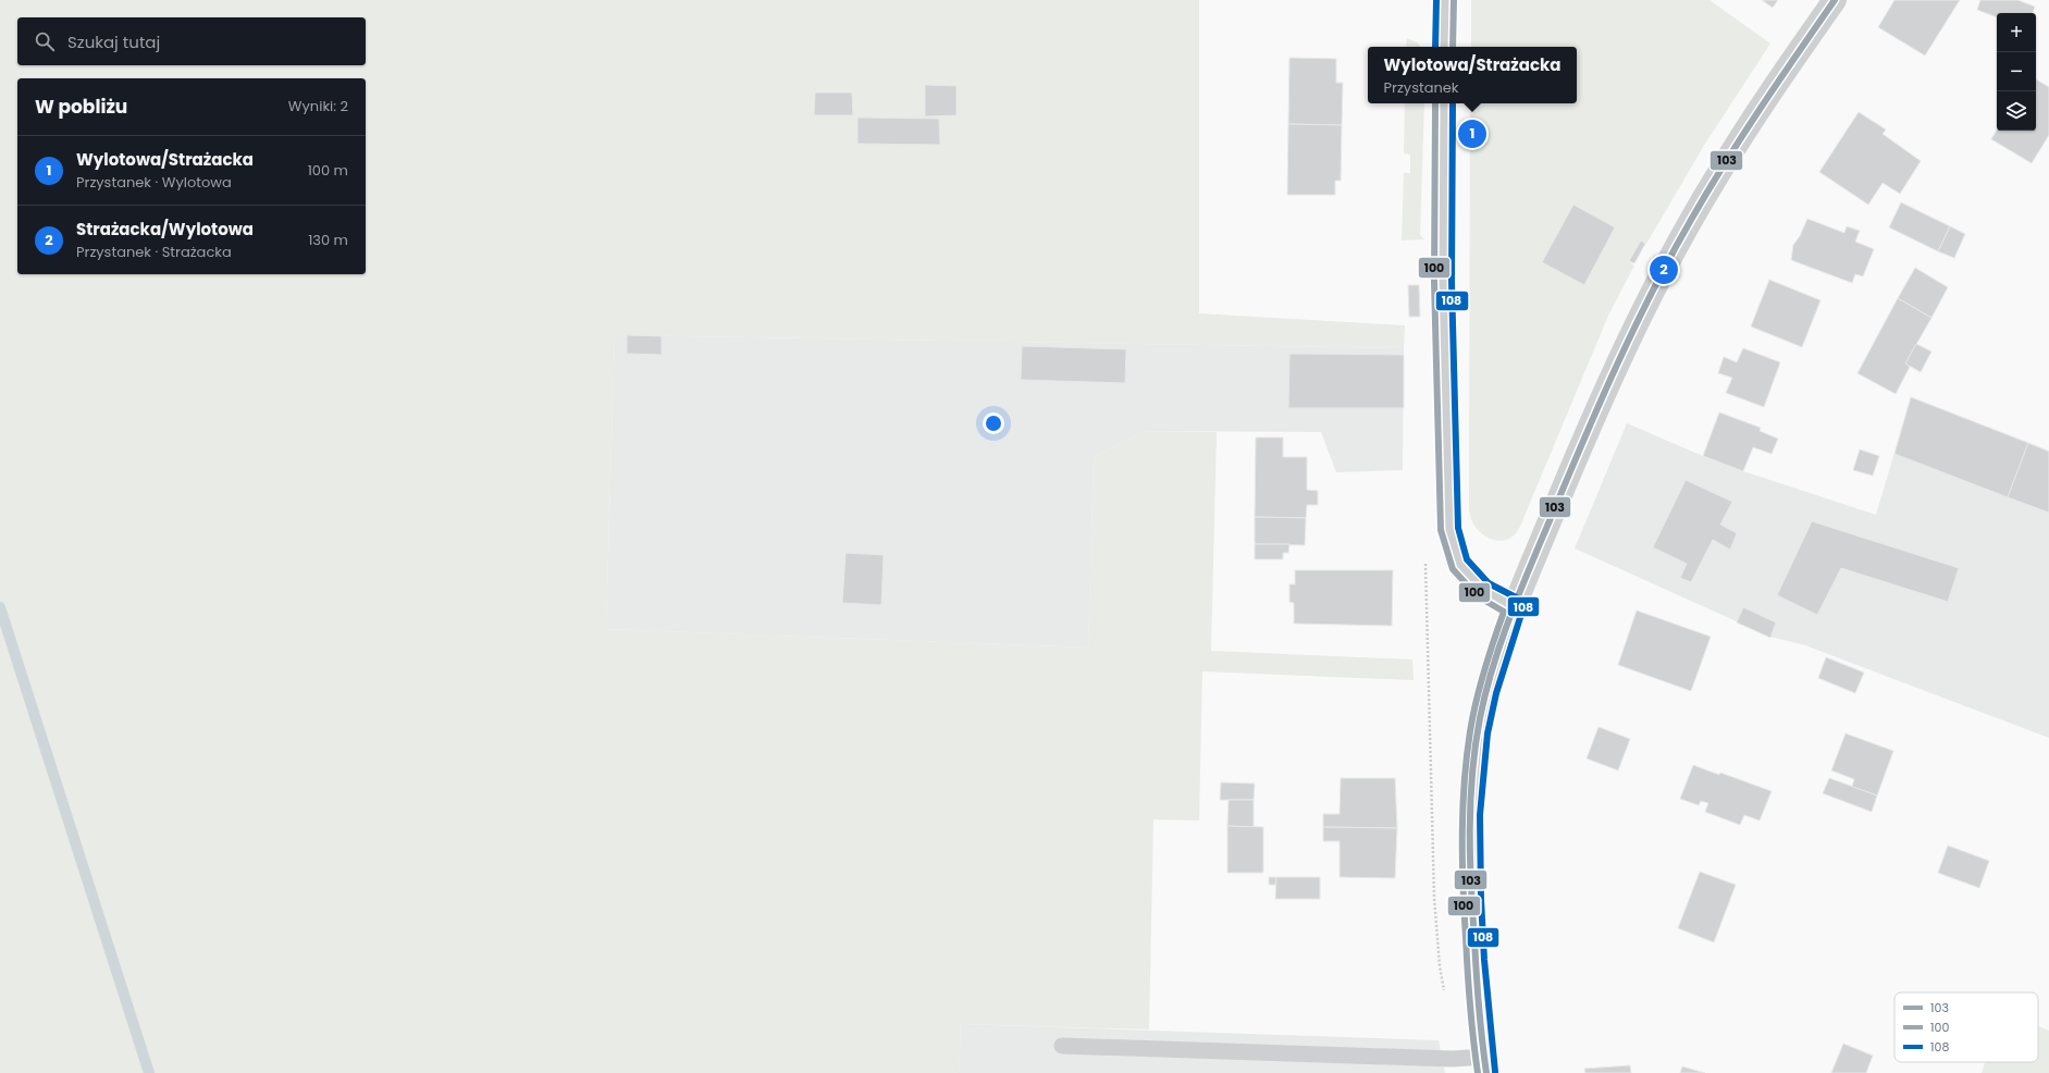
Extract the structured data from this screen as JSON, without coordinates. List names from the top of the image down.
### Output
{
  "lines": ["transit line 103", "transit line 100", "transit line 108"],
  "legend": ["103", "100", "108"],
  "page": {
    "map_buttons": ["+", "−"],
    "search": "Szukaj tutaj",
    "popup": ["Wylotowa/Strażacka", "Przystanek"],
    "heading": ["W pobliżu", "Wyniki: 2"],
    "pins": ["1", "2"],
    "list": [
      {
        "mark": "1",
        "name": "Wylotowa/Strażacka",
        "note": "Przystanek · Wylotowa",
        "value": "100 m"
      },
      {
        "mark": "2",
        "name": "Strażacka/Wylotowa",
        "note": "Przystanek · Strażacka",
        "value": "130 m"
      }
    ]
  }
}
